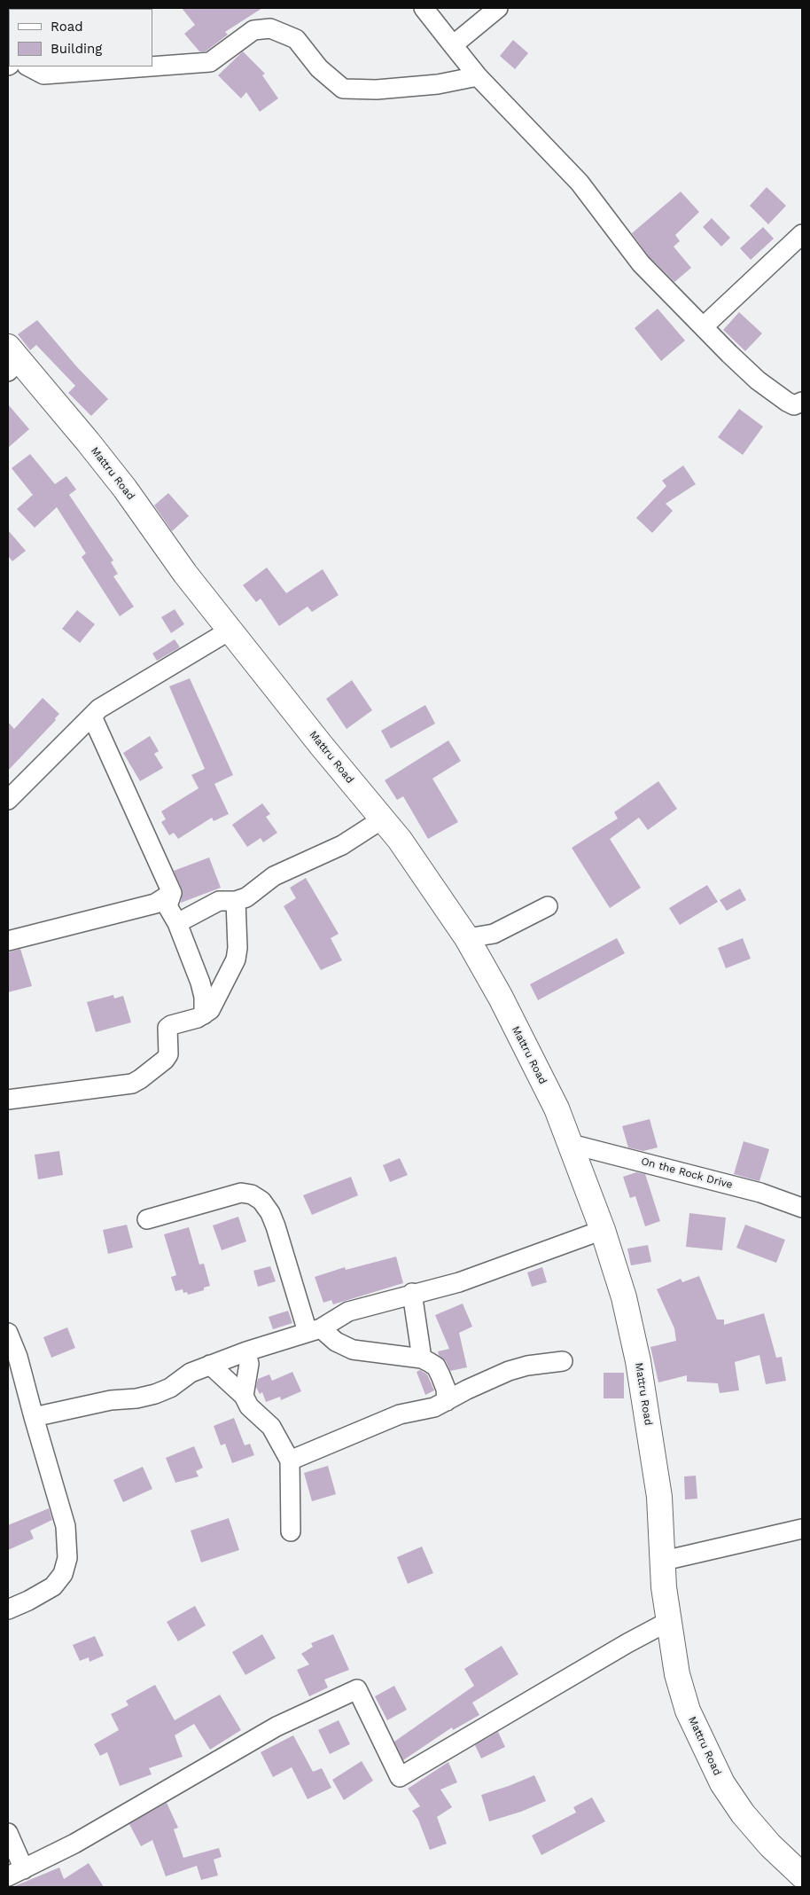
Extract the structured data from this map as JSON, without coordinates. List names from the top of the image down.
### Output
{
  "streets": {
    "main road": ["Mattru Road"],
    "street": ["On the Rock Drive"]
  },
  "crossings": [
    ["Mattru Road", "On the Rock Drive"]
  ],
  "legend": ["Road", "Building"]
}
